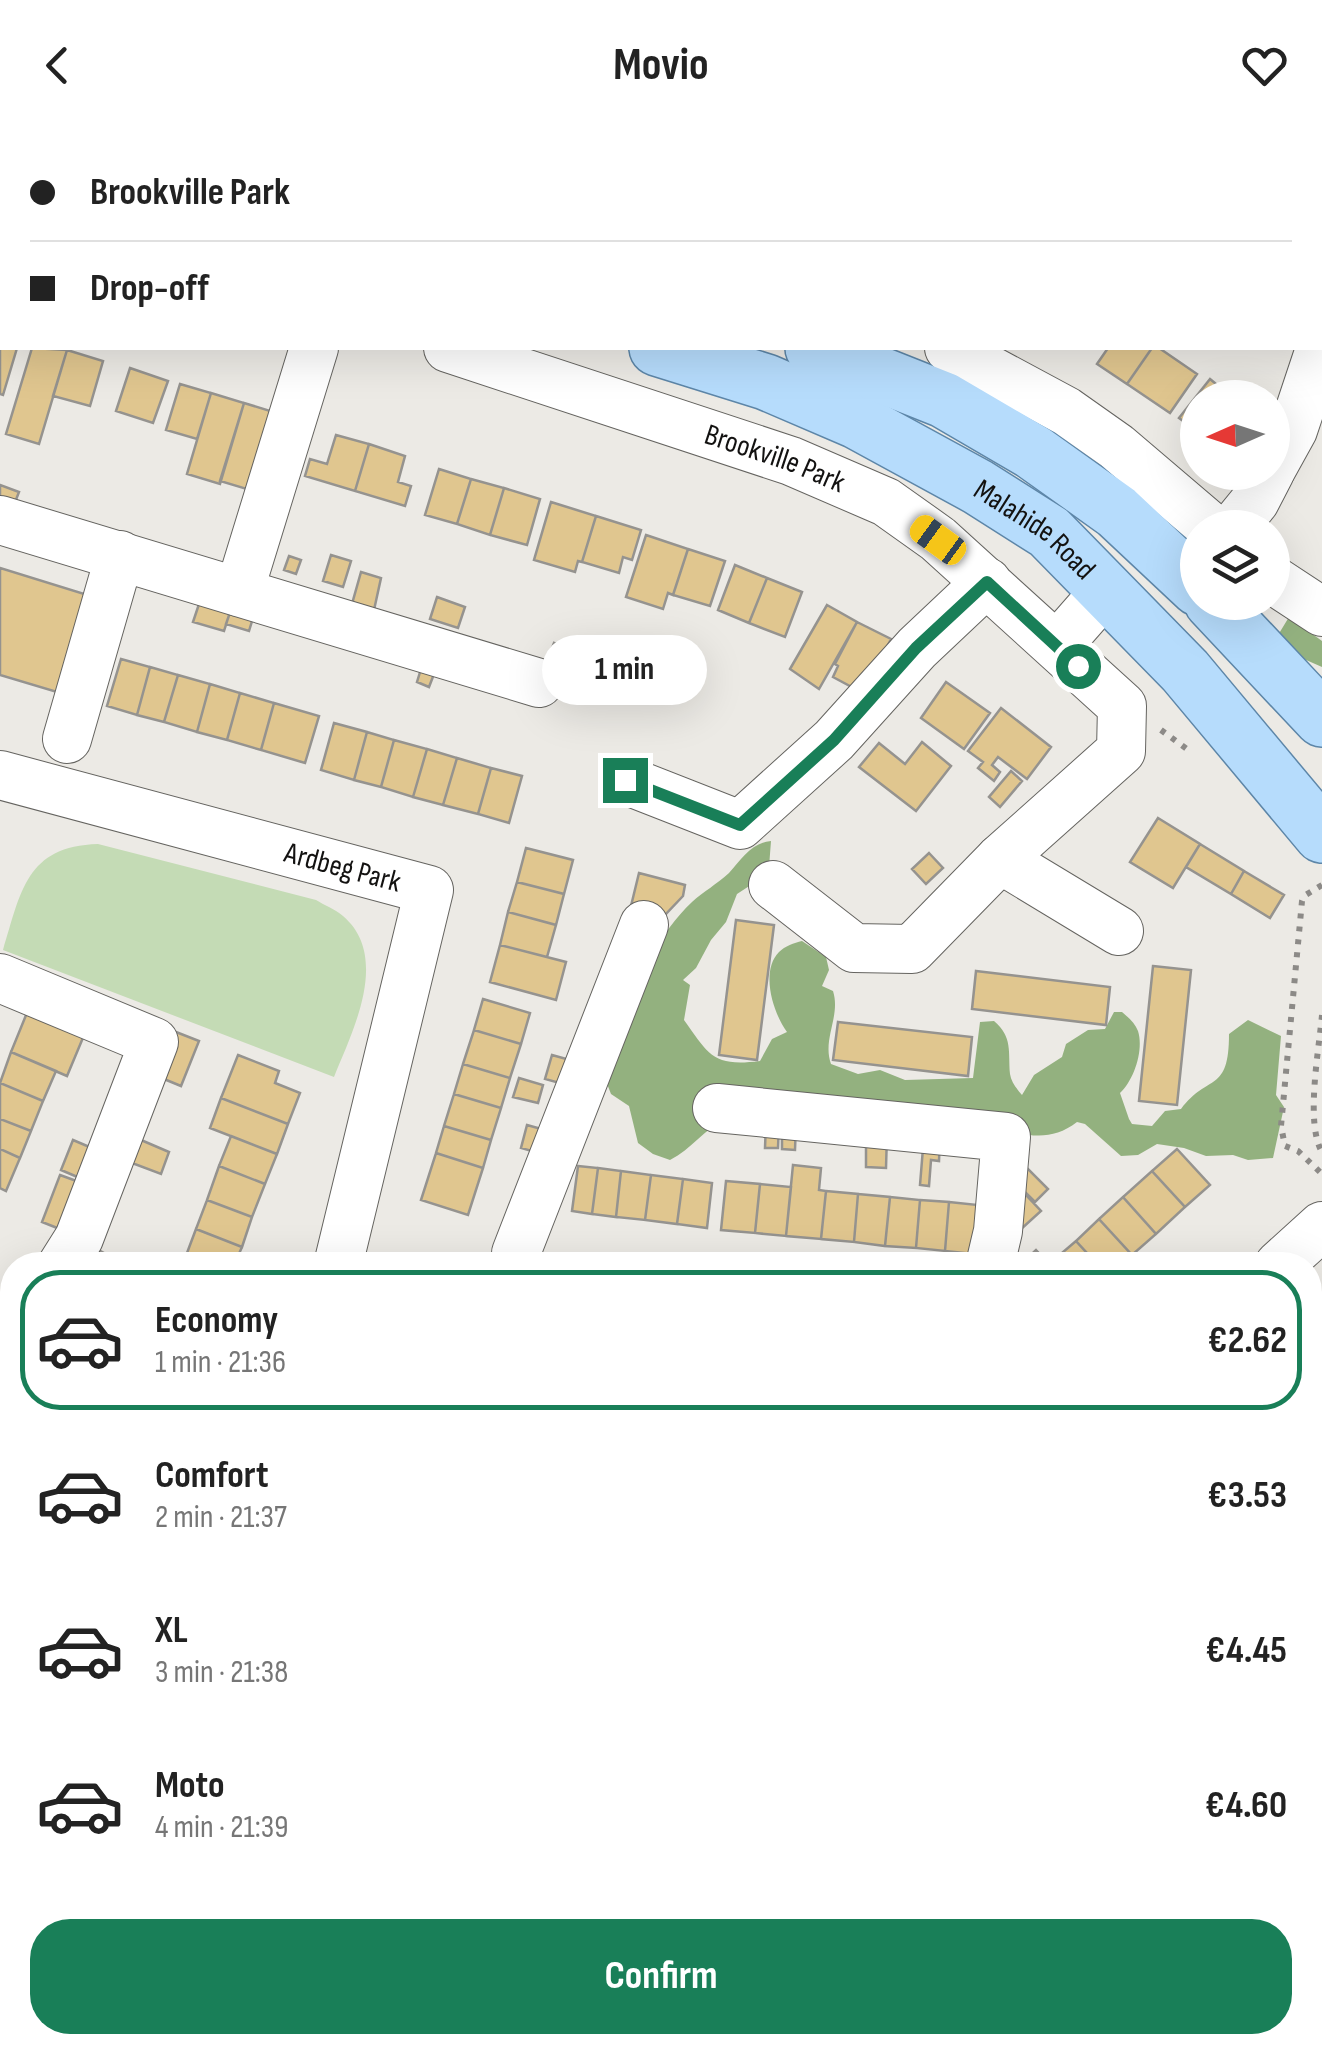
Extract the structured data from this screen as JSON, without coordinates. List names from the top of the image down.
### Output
{
  "streets": {
    "main road": ["Malahide Road"],
    "street": ["Brookville Park", "Ardbeg Park"]
  },
  "north": "left",
  "page": {
    "header": "Movio",
    "banner": ["Brookville Park", "Drop-off"],
    "bubble": "1 min",
    "list": [
      {
        "name": "Economy",
        "note": "1 min · 21:36",
        "value": "€2.62"
      },
      {
        "name": "Comfort",
        "note": "2 min · 21:37",
        "value": "€3.53"
      },
      {
        "name": "XL",
        "note": "3 min · 21:38",
        "value": "€4.45"
      },
      {
        "name": "Moto",
        "note": "4 min · 21:39",
        "value": "€4.60"
      }
    ],
    "buttons": "Confirm"
  }
}
